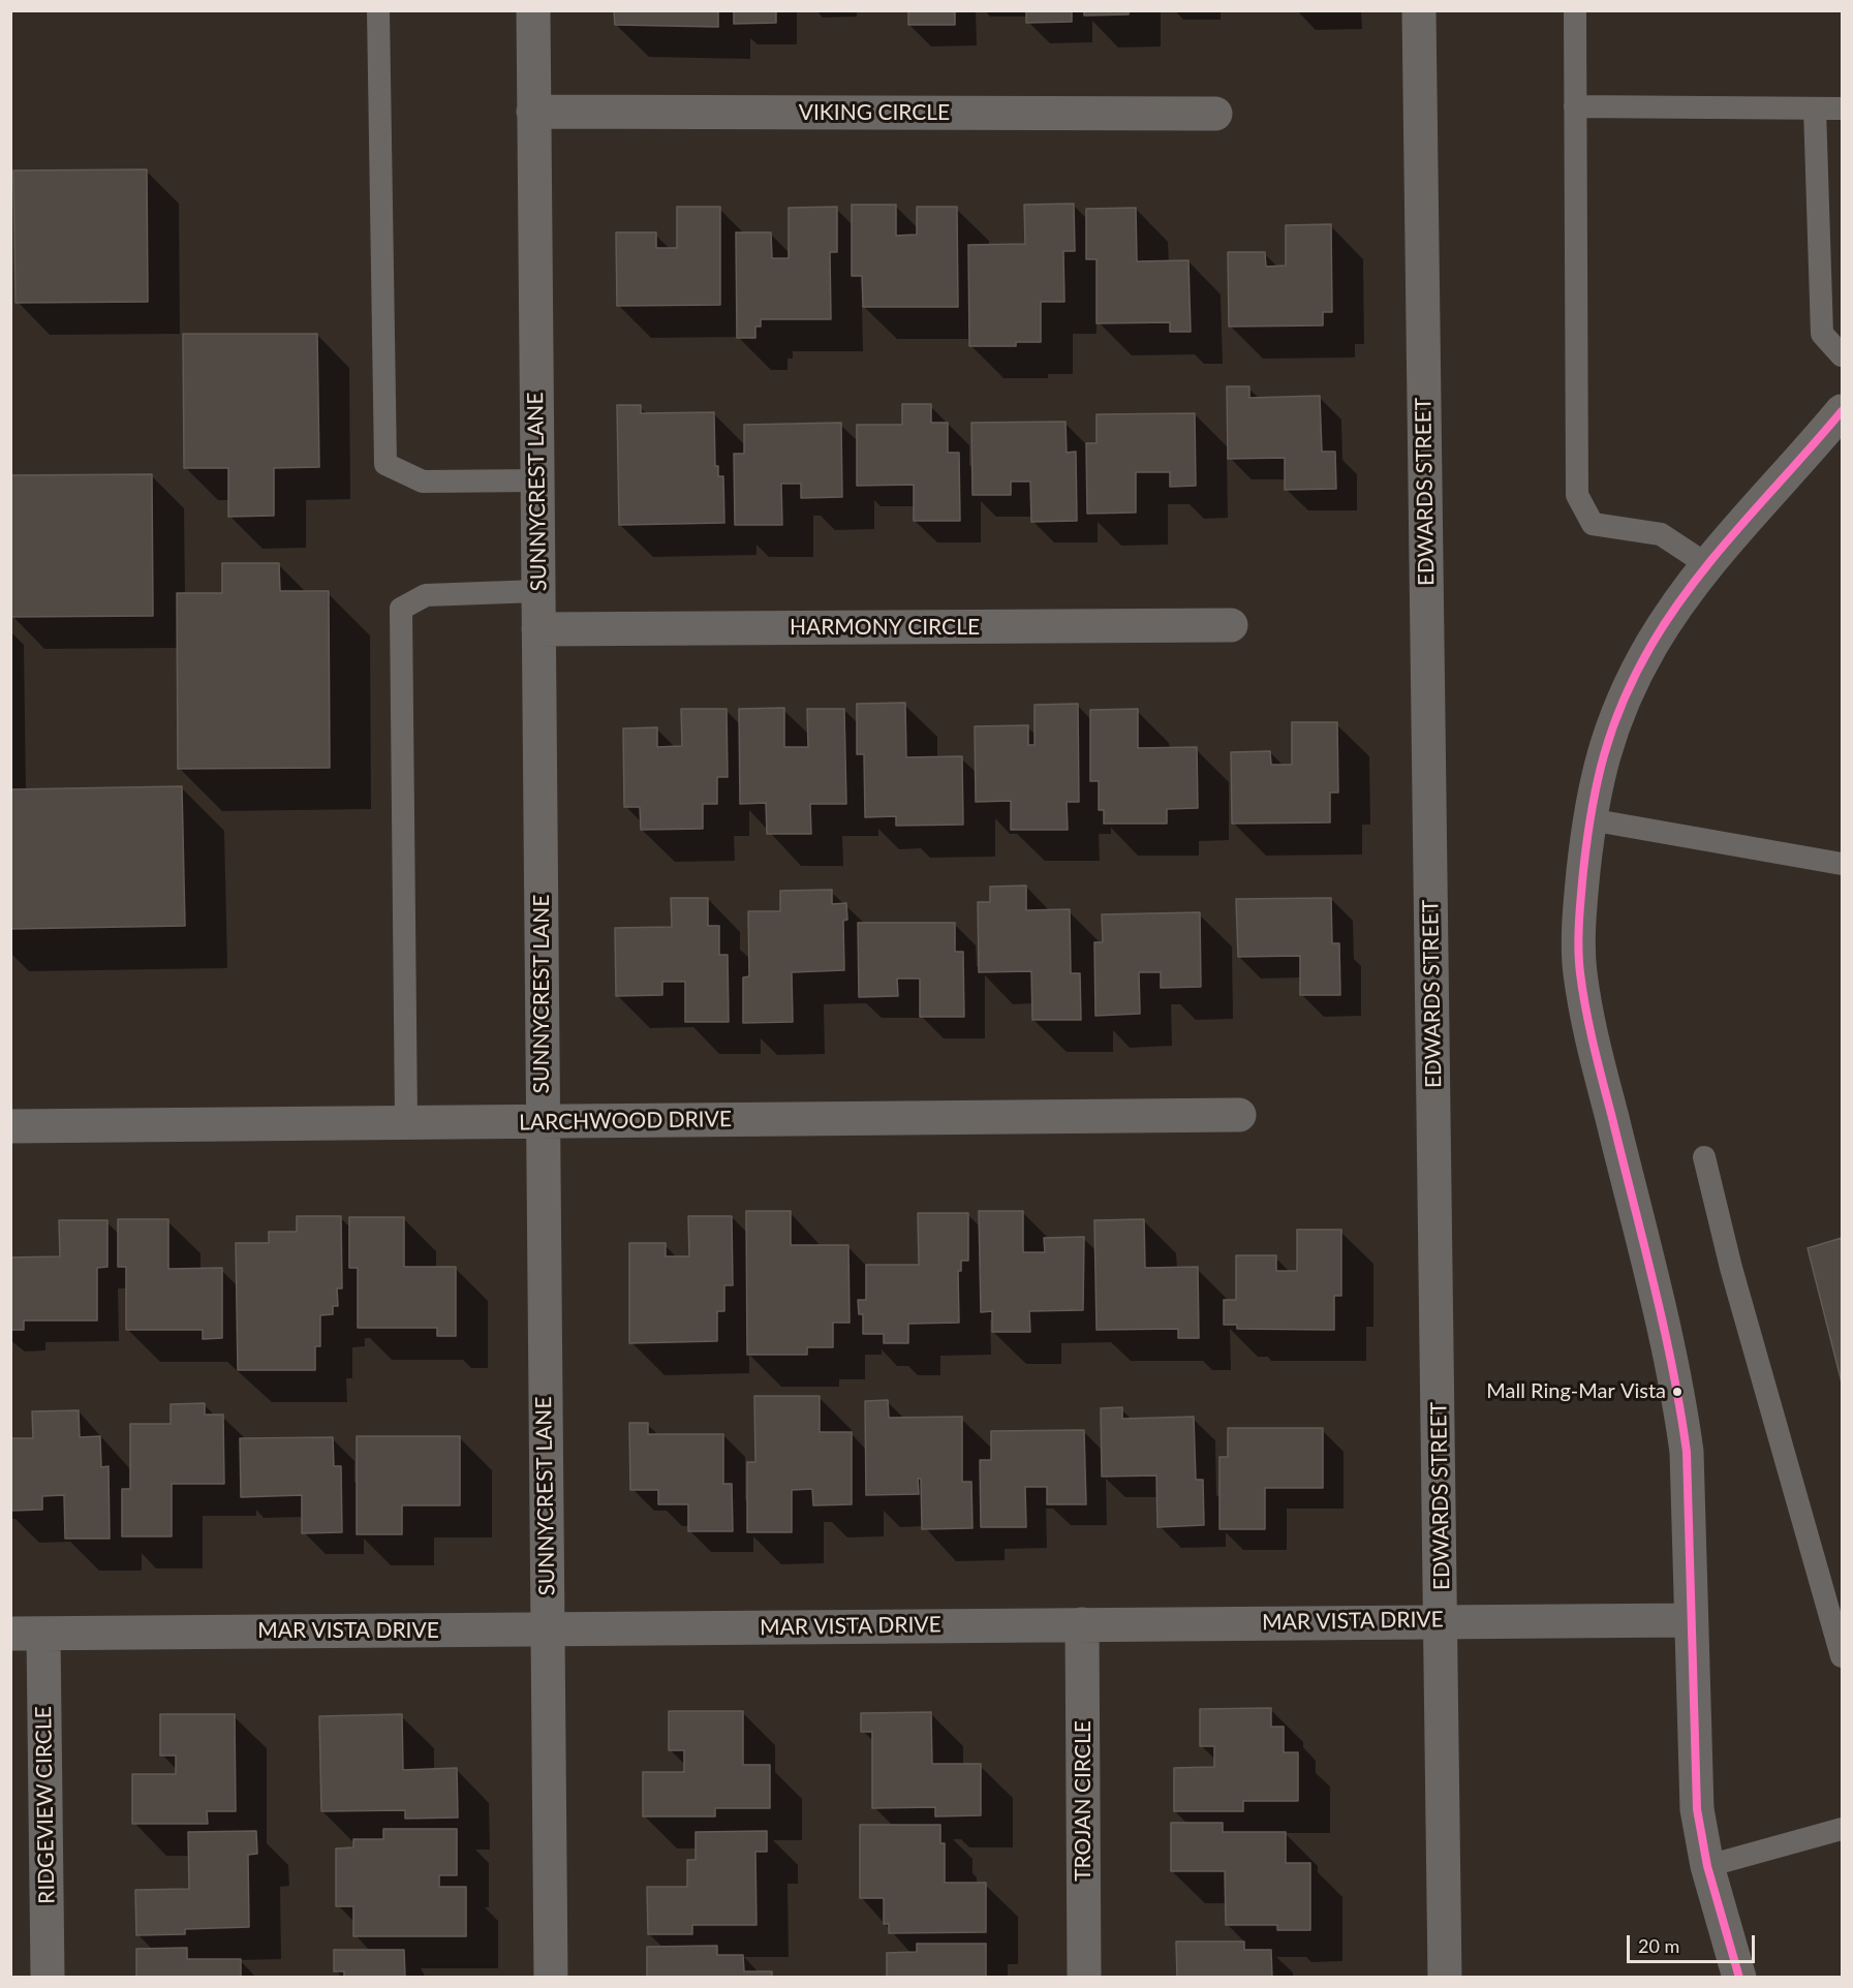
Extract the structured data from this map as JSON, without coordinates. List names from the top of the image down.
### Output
{
  "streets": {
    "street": [
      "VIKING CIRCLE",
      "SUNNYCREST LANE",
      "EDWARDS STREET",
      "HARMONY CIRCLE",
      "LARCHWOOD DRIVE",
      "MAR VISTA DRIVE",
      "TROJAN CIRCLE",
      "RIDGEVIEW CIRCLE"
    ]
  },
  "crossings": [
    ["VIKING CIRCLE", "SUNNYCREST LANE"],
    ["SUNNYCREST LANE", "HARMONY CIRCLE"],
    ["SUNNYCREST LANE", "LARCHWOOD DRIVE"],
    ["SUNNYCREST LANE", "MAR VISTA DRIVE"],
    ["EDWARDS STREET", "MAR VISTA DRIVE"],
    ["MAR VISTA DRIVE", "TROJAN CIRCLE"],
    ["MAR VISTA DRIVE", "RIDGEVIEW CIRCLE"]
  ],
  "places": ["Mall Ring-Mar Vista"],
  "scale_bar": "20 m"
}
